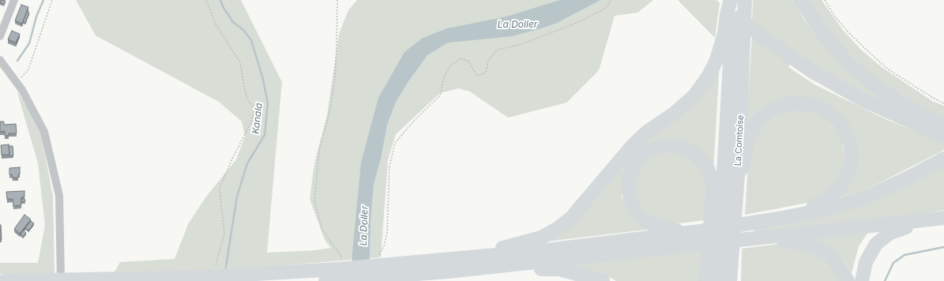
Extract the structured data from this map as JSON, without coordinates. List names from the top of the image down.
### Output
{
  "streets": {
    "highway": ["La Comtoise"]
  },
  "water": ["La Doller", "Kanala"]
}
